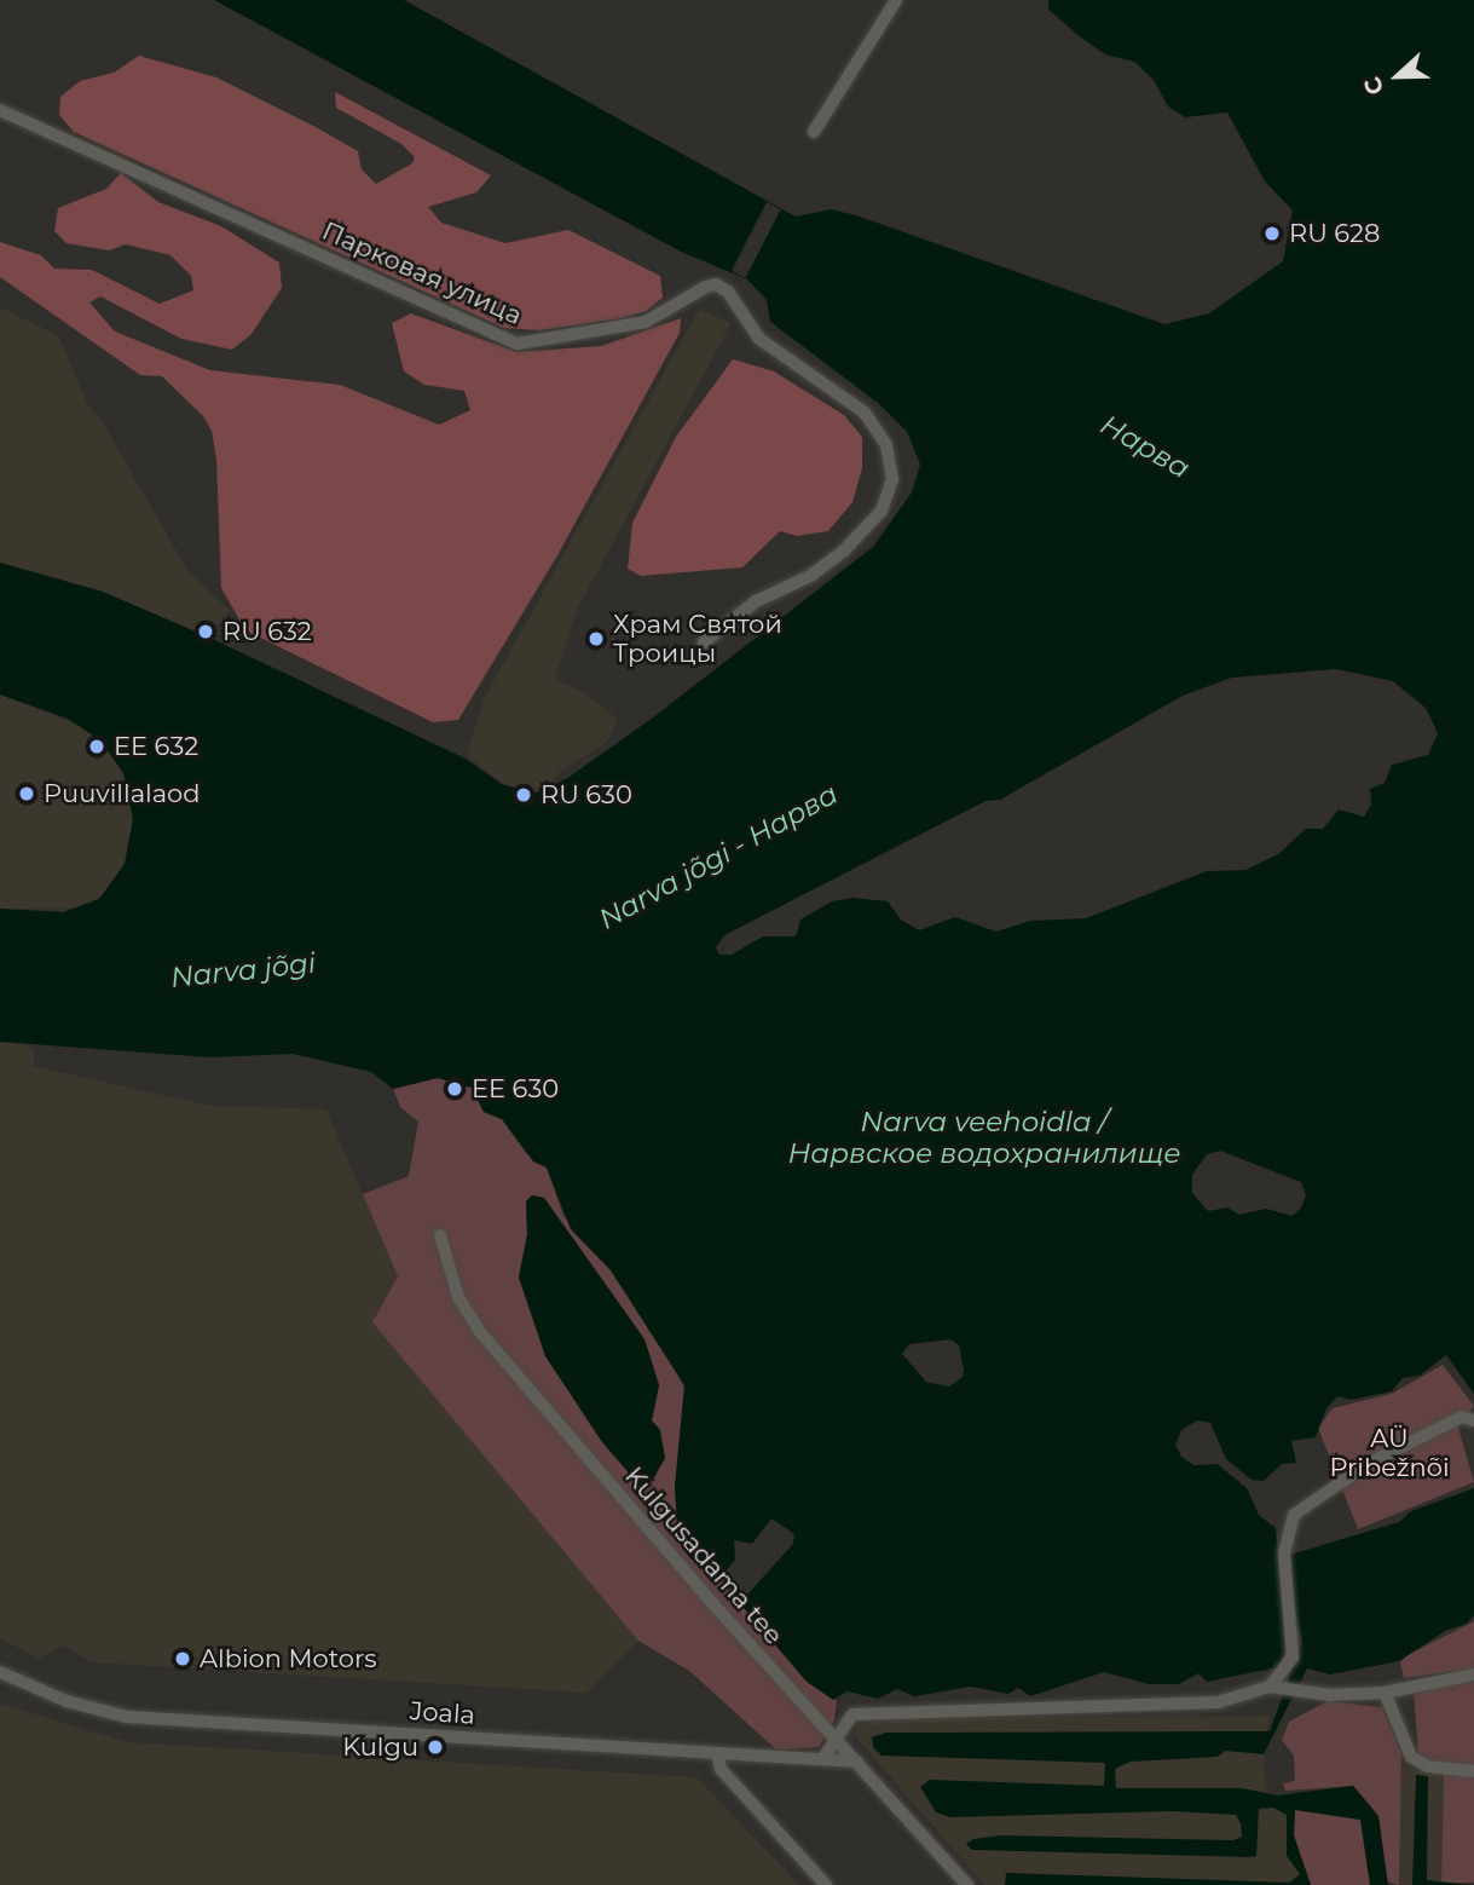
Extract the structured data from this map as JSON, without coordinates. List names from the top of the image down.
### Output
{
  "streets": {
    "street": ["Парковая улица", "Kulgusadama tee", "Joala"]
  },
  "crossings": [
    ["Kulgusadama tee", "Joala"]
  ],
  "water": [
    "Нарва",
    "Narva jõgi - Нарва",
    "Narva jõgi",
    "Narva veehoidla / Нарвское водохранилище"
  ],
  "parks": ["AÜ Pribežnõi"],
  "places": [
    "RU 628",
    "RU 632",
    "Храм Святой Троицы",
    "EE 632",
    "Puuvillalaod",
    "RU 630",
    "EE 630",
    "Albion Motors",
    "Kulgu"
  ],
  "north": "left"
}
